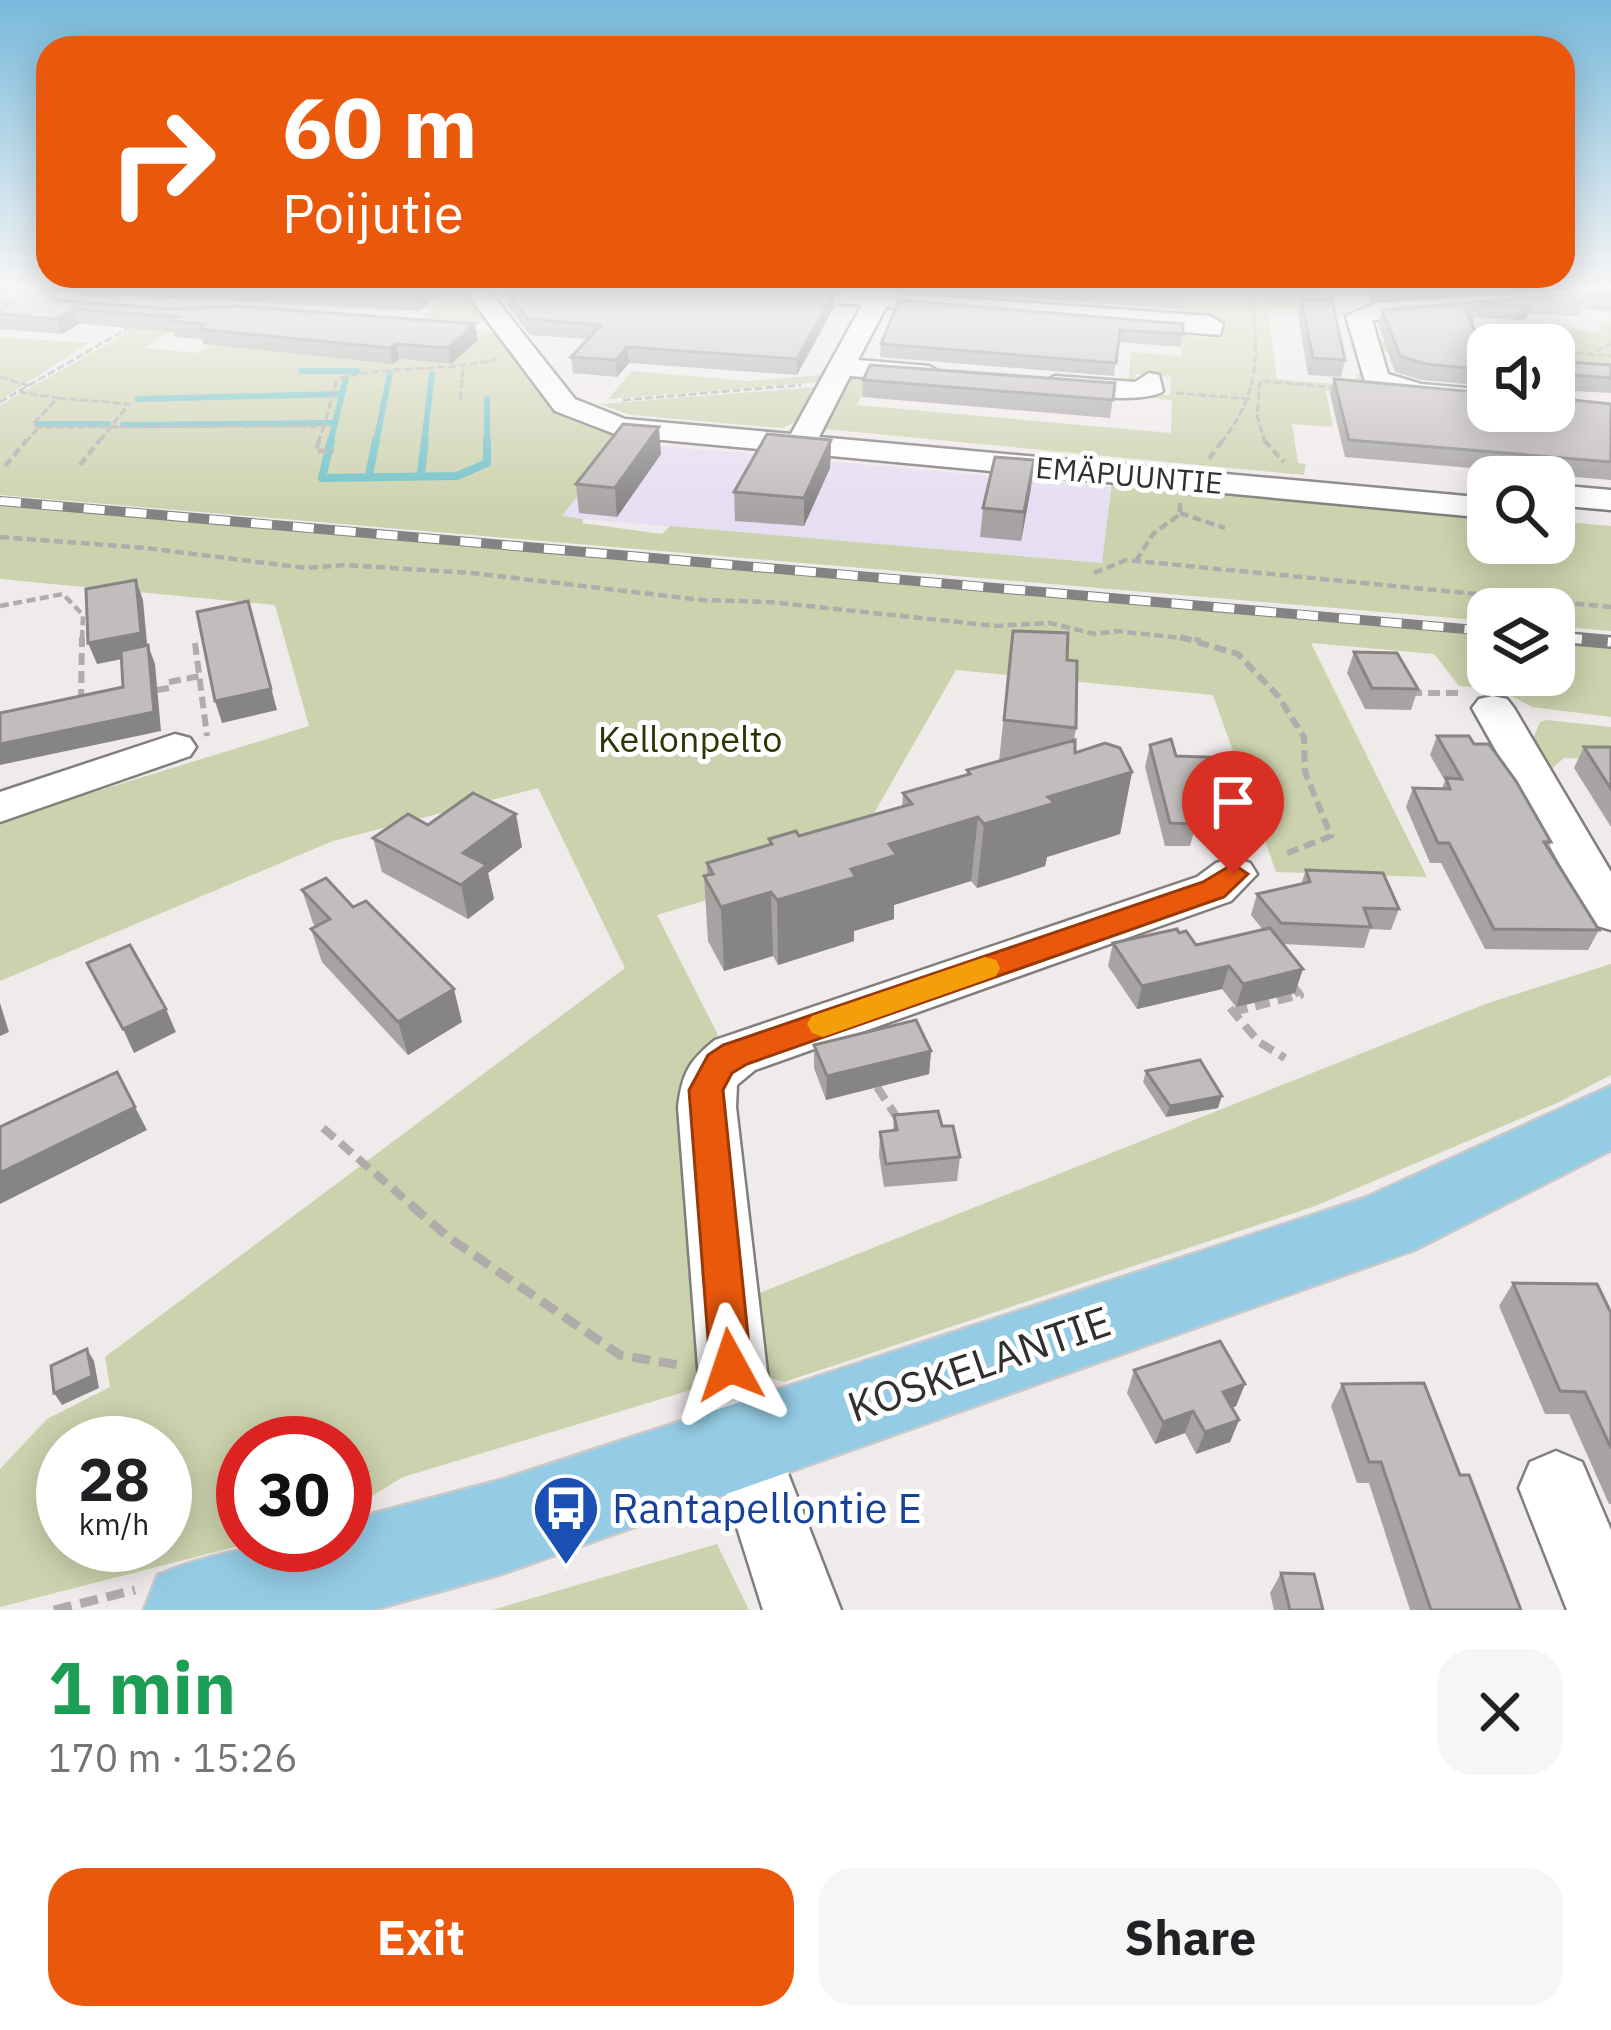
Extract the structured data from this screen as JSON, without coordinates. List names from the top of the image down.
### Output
{
  "streets": {
    "main road": ["KOSKELANTIE"],
    "street": ["EMÄPUUNTIE"]
  },
  "parks": ["Kellonpelto"],
  "places": {
    "bus stop": ["Rantapellontie E"]
  },
  "page": {
    "turn": ["60 m", "Poijutie"],
    "speed": "28 km/h",
    "limit": "30",
    "heading": ["1 min", "170 m · 15:26"],
    "buttons": ["Exit", "Share"]
  }
}
